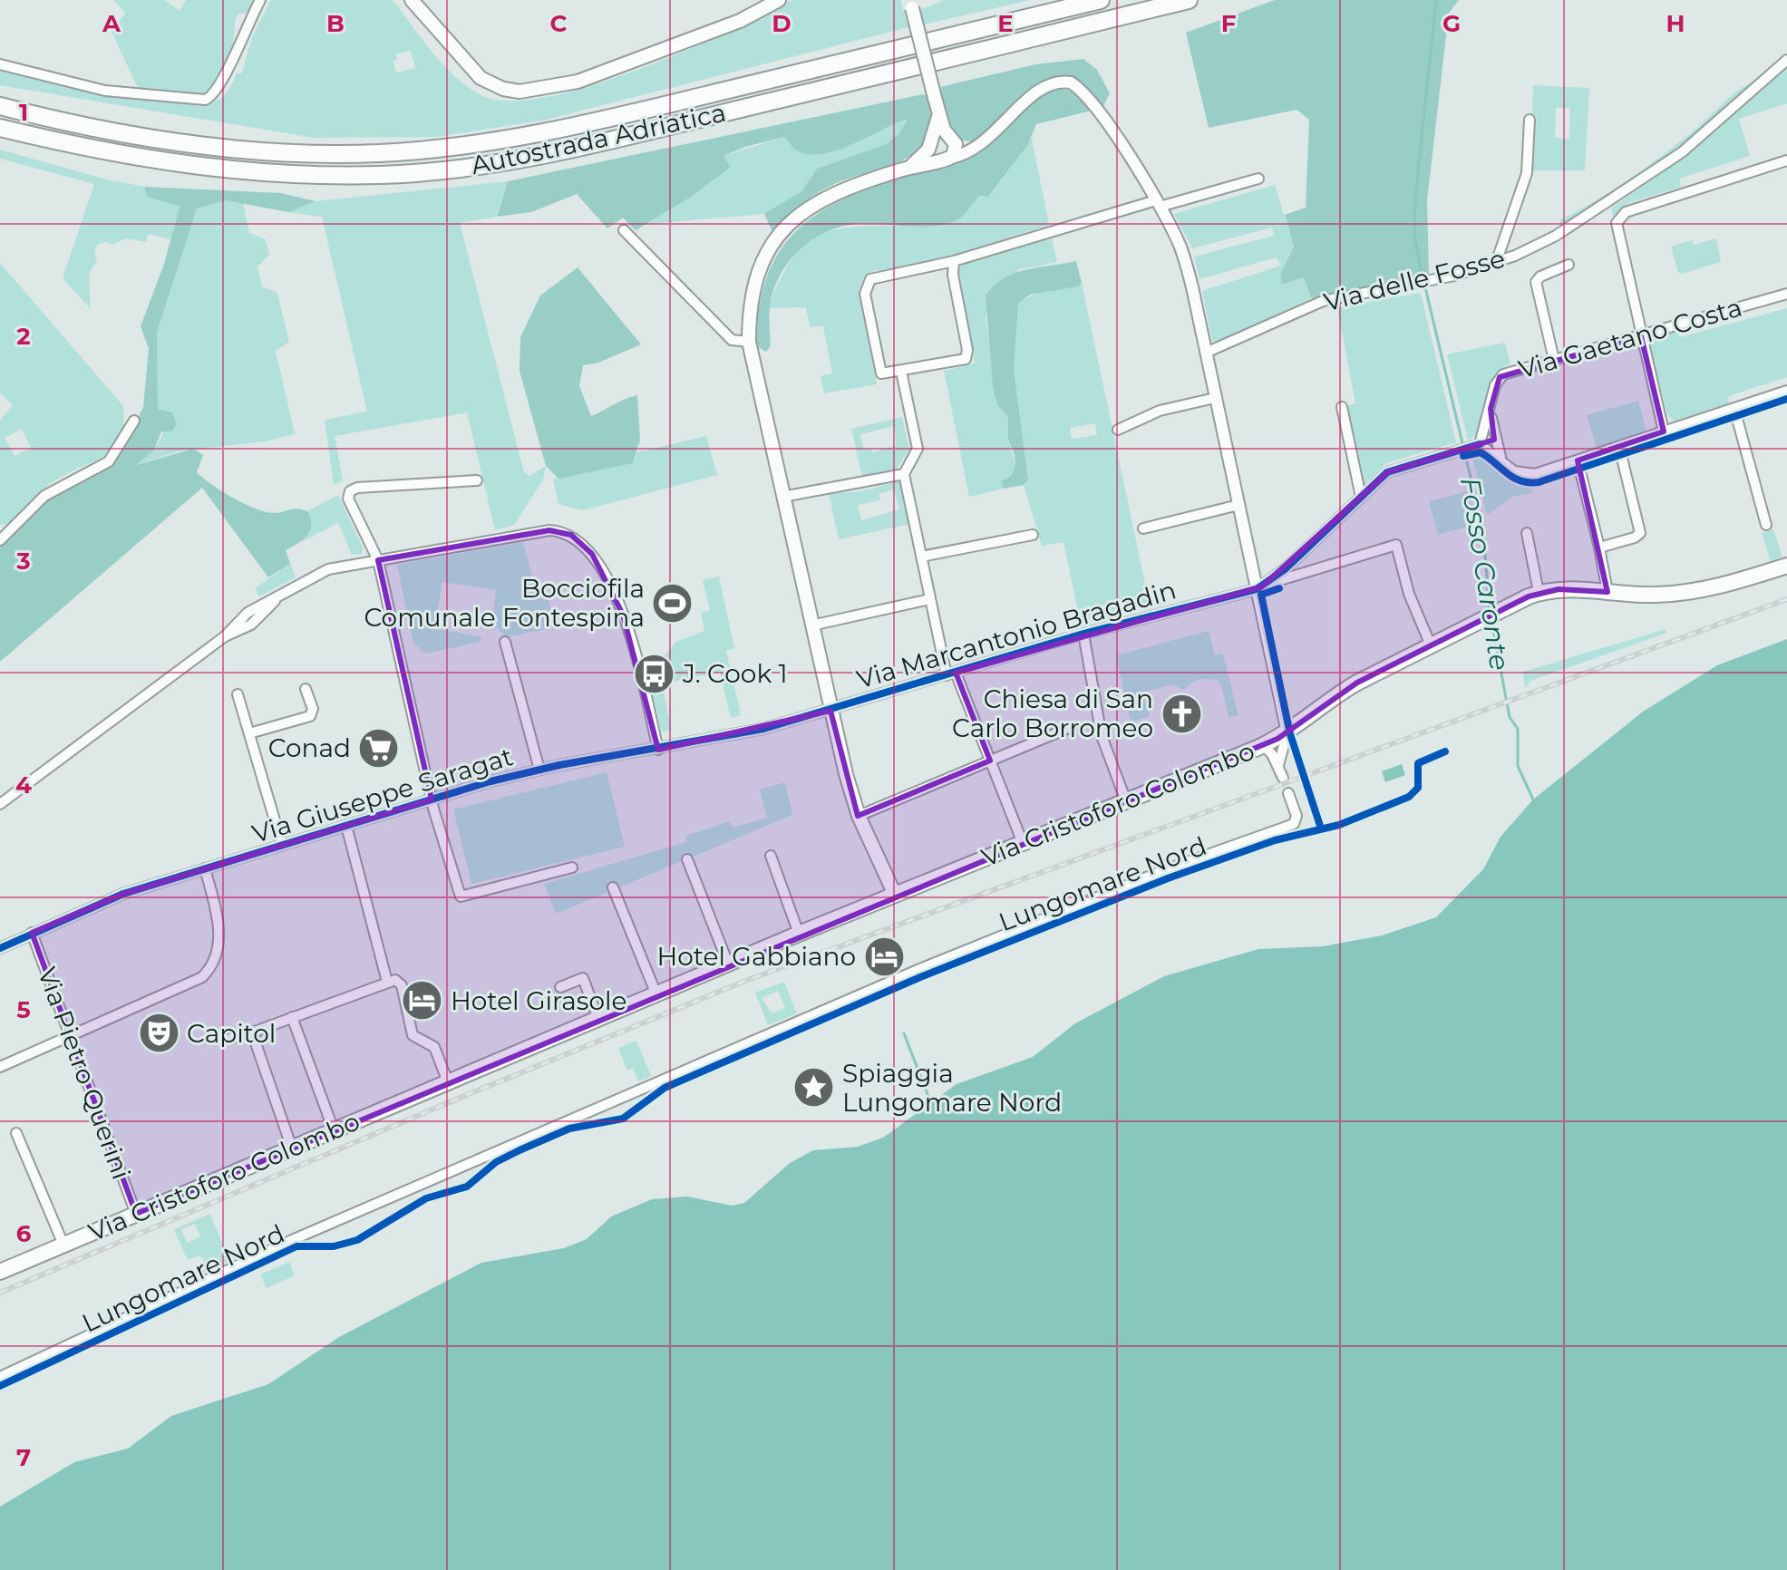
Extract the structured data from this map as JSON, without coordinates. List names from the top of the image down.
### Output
{
  "streets": {
    "highway": ["Autostrada Adriatica"],
    "main road": ["Via Cristoforo Colombo"],
    "street": [
      "Via delle Fosse",
      "Via Gaetano Costa",
      "Via Marcantonio Bragadin",
      "Via Giuseppe Saragat",
      "Via Pietro Querini"
    ],
    "cycle path": ["Lungomare Nord"]
  },
  "crossings": [
    ["Via Marcantonio Bragadin", "Via Giuseppe Saragat"],
    ["Via Giuseppe Saragat", "Via Pietro Querini"],
    ["Via Cristoforo Colombo", "Via Pietro Querini"]
  ],
  "water": ["Fosso Caronte"],
  "places": {
    "sports": ["Bocciofila Comunale Fontespina"],
    "bus stop": ["J. Cook 1"],
    "church": ["Chiesa di San Carlo Borromeo"],
    "supermarket": ["Conad"],
    "hotel": ["Hotel Gabbiano", "Hotel Girasole"],
    "theatre": ["Capitol"],
    "place": ["Spiaggia Lungomare Nord"]
  },
  "grid": {
    "columns": [
      "A",
      "B",
      "C",
      "D",
      "E",
      "F",
      "G",
      "H"
    ],
    "rows": [
      "1",
      "2",
      "3",
      "4",
      "5",
      "6",
      "7"
    ]
  }
}
